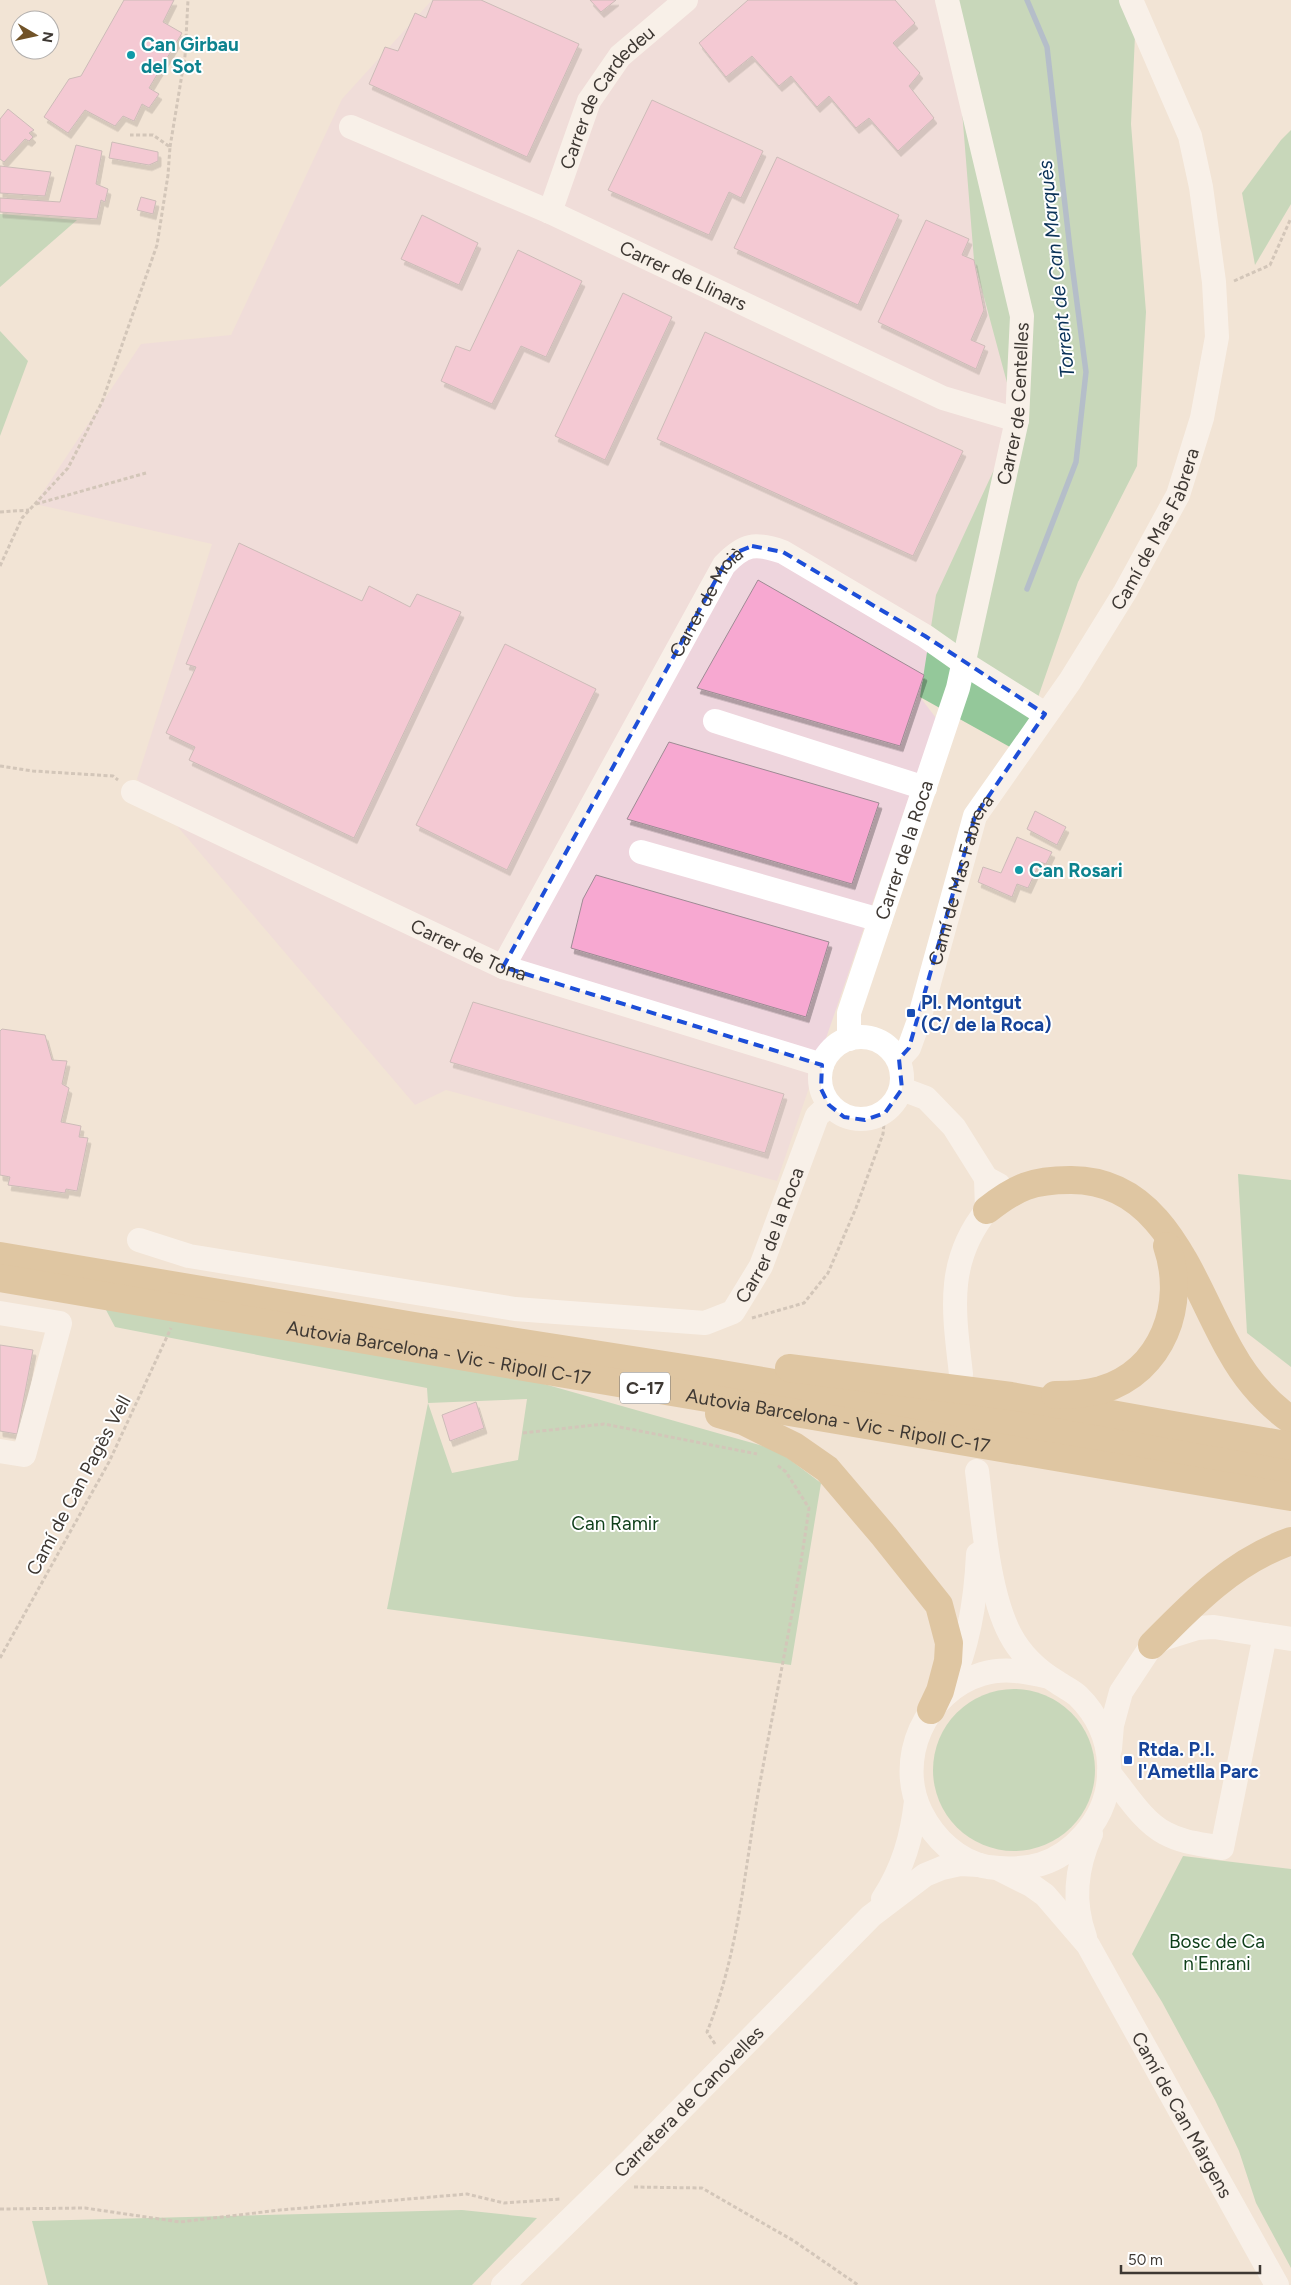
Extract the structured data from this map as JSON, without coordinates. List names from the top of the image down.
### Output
{
  "streets": {
    "highway": ["Autovia Barcelona - Vic - Ripoll C-17", "C-17"],
    "street": [
      "Carrer de Cardedeu",
      "Carrer de Llinars",
      "Carrer de Centelles",
      "Camí de Mas Fabrera",
      "Carrer de Moià",
      "Carrer de la Roca",
      "Carrer de Tona",
      "Carretera de Canovelles",
      "Camí de Can Màrgens"
    ],
    "path": ["Camí de Can Pagès Vell"]
  },
  "crossings": [
    ["Carrer de Cardedeu", "Carrer de Llinars"],
    ["Carrer de Llinars", "Carrer de Centelles"],
    ["Carrer de Centelles", "Carrer de Moià"],
    ["Carrer de Centelles", "Carrer de la Roca"],
    ["Camí de Mas Fabrera", "Carrer de Moià"],
    ["Camí de Mas Fabrera", "Carrer de la Roca"],
    ["Camí de Mas Fabrera", "Carrer de Tona"],
    ["Carrer de Moià", "Carrer de la Roca"],
    ["Carrer de Moià", "Carrer de Tona"],
    ["Carrer de la Roca", "Carrer de Tona"],
    ["Carretera de Canovelles", "Camí de Can Màrgens"]
  ],
  "water": ["Torrent de Can Marquès"],
  "parks": ["Can Ramir", "Bosc de Ca n'Enrani"],
  "places": {
    "other": ["Can Girbau del Sot", "Can Rosari"],
    "transit": ["Pl. Montgut (C/ de la Roca)", "Rtda. P.I. l'Ametlla Parc"]
  },
  "scale_bar": "50 m",
  "north": "right"
}
